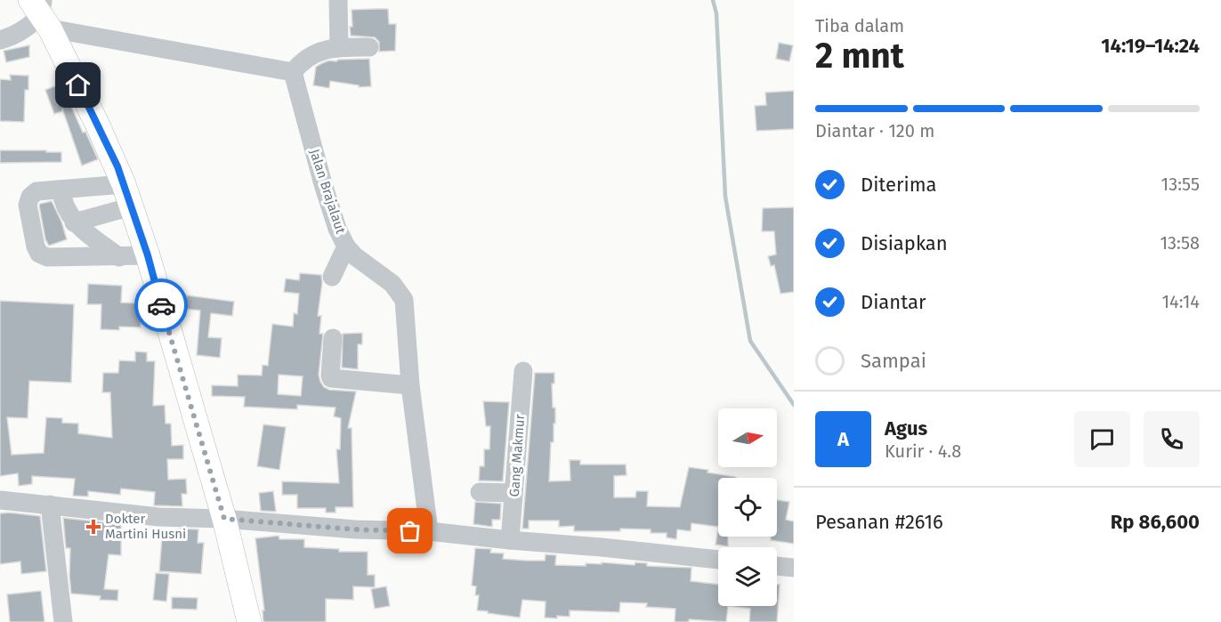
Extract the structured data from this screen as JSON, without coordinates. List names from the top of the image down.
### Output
{
  "streets": {
    "street": ["Jalan Brajalaut", "Gang Makmur"]
  },
  "places": {
    "health": ["Dokter Martini Husni"]
  },
  "north": "right",
  "page": {
    "heading": ["2 mnt", "Tiba dalam", "14:19–14:24"],
    "panel": [
      "Agus",
      "Kurir · 4.8",
      "Pesanan #2616",
      "Rp 86,600"
    ],
    "bar": "Diantar · 120 m",
    "list": [
      ["Diterima", "13:55"],
      ["Disiapkan", "13:58"],
      ["Diantar", "14:14"],
      "Sampai"
    ],
    "round": "A"
  }
}
